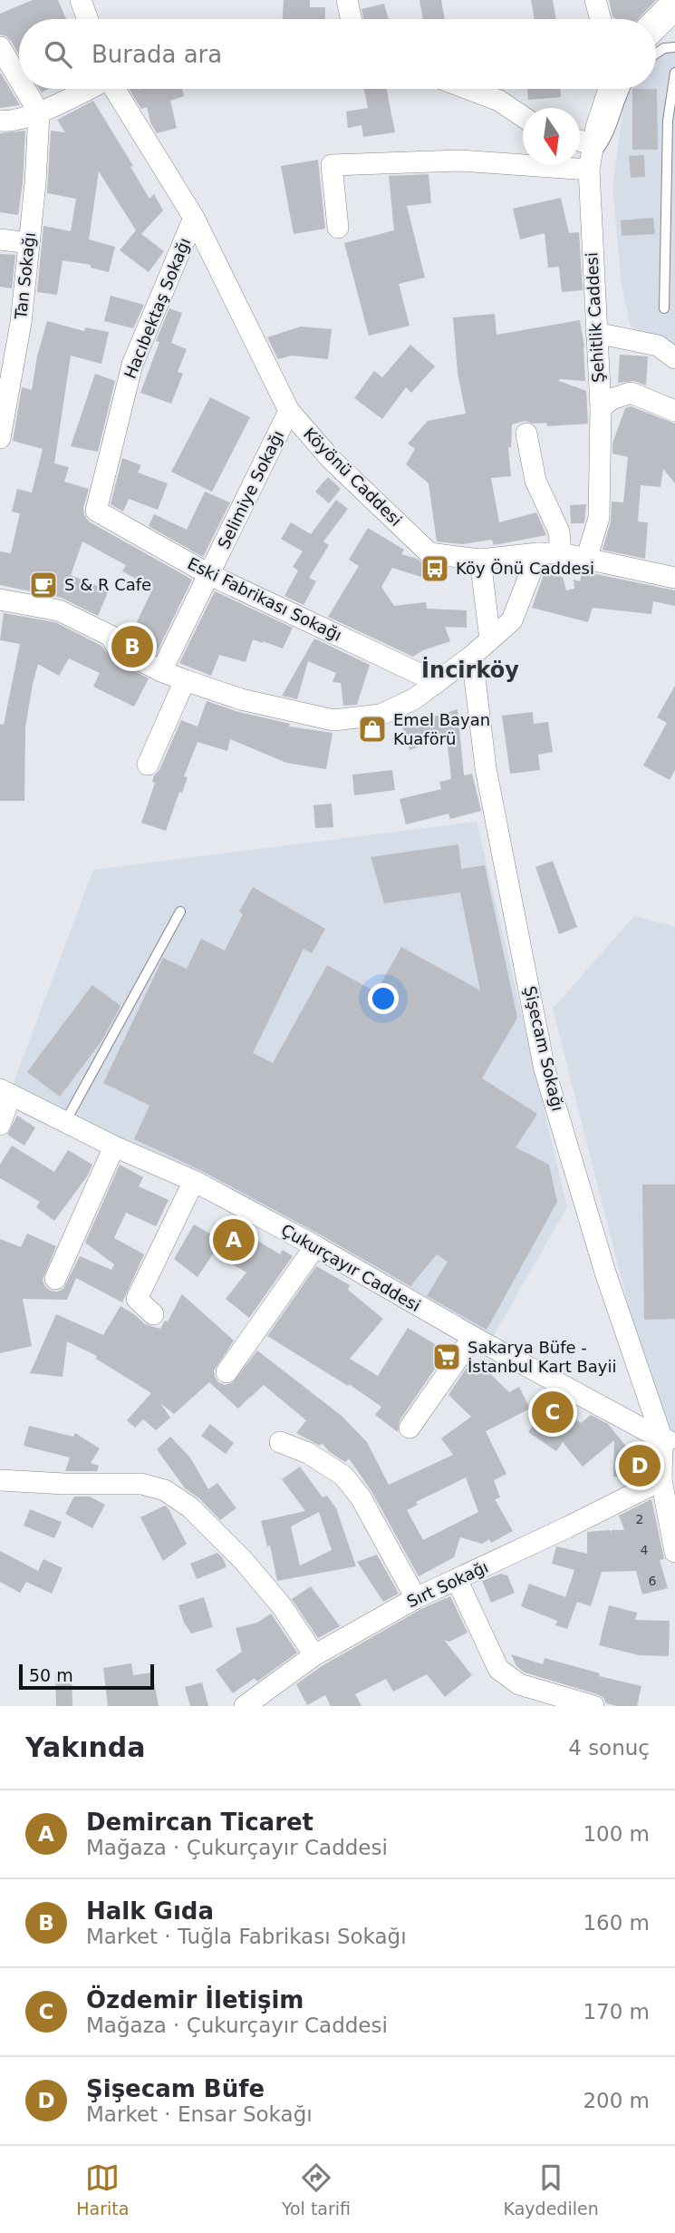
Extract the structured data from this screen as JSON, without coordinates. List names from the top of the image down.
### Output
{
  "streets": {
    "street": [
      "Tan Sokağı",
      "Hacıbektaş Sokağı",
      "Şehitlik Caddesi",
      "Köyönü Caddesi",
      "Selimiye Sokağı",
      "Eski Fabrikası Sokağı",
      "Şişecam Sokağı",
      "Çukurçayır Caddesi",
      "Sırt Sokağı"
    ]
  },
  "crossings": [
    ["Hacıbektaş Sokağı", "Köyönü Caddesi"],
    ["Hacıbektaş Sokağı", "Eski Fabrikası Sokağı"],
    ["Şehitlik Caddesi", "Köyönü Caddesi"],
    ["Köyönü Caddesi", "Selimiye Sokağı"],
    ["Selimiye Sokağı", "Eski Fabrikası Sokağı"],
    ["Şişecam Sokağı", "Çukurçayır Caddesi"]
  ],
  "districts": ["İncirköy"],
  "places": {
    "bus stop": ["Köy Önü Caddesi"],
    "cafe": ["S & R Cafe"],
    "shop": ["Emel Bayan Kuaförü"],
    "supermarket": ["Sakarya Büfe - İstanbul Kart Bayii"]
  },
  "house_numbers": ["2", "4", "6"],
  "scale_bar": "50 m",
  "north": "bottom",
  "page": {
    "search": "Burada ara",
    "pins": [
      "B",
      "A",
      "C",
      "D"
    ],
    "scale": "50 m",
    "heading": ["Yakında", "4 sonuç"],
    "list": [
      {
        "mark": "A",
        "name": "Demircan Ticaret",
        "note": "Mağaza · Çukurçayır Caddesi",
        "value": "100 m"
      },
      {
        "mark": "B",
        "name": "Halk Gıda",
        "note": "Market · Tuğla Fabrikası Sokağı",
        "value": "160 m"
      },
      {
        "mark": "C",
        "name": "Özdemir İletişim",
        "note": "Mağaza · Çukurçayır Caddesi",
        "value": "170 m"
      },
      {
        "mark": "D",
        "name": "Şişecam Büfe",
        "note": "Market · Ensar Sokağı",
        "value": "200 m"
      }
    ],
    "nav": ["Harita", "Yol tarifi", "Kaydedilen"]
  }
}
